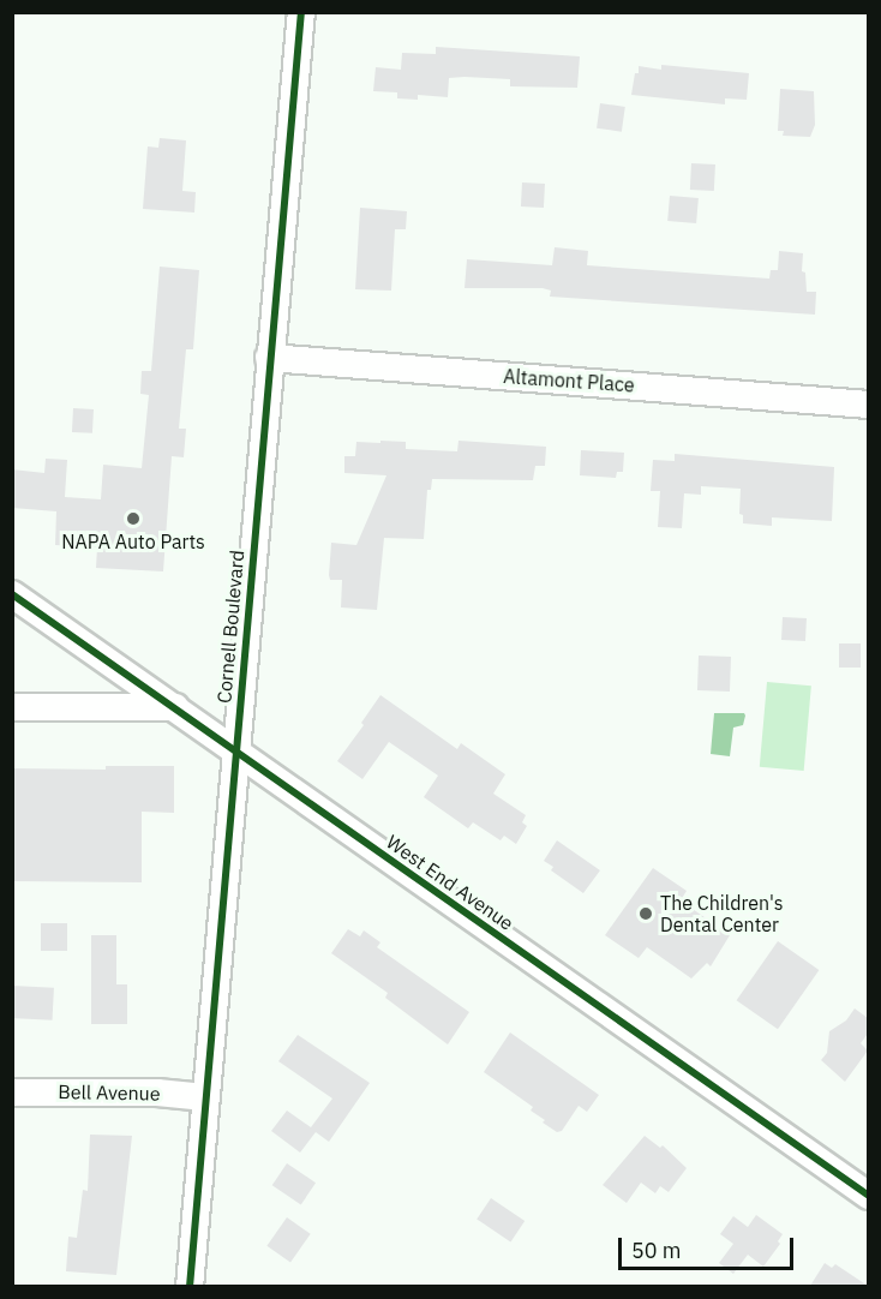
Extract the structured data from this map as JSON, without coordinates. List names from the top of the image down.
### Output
{
  "streets": {
    "street": [
      "Altamont Place",
      "Cornell Boulevard",
      "West End Avenue",
      "Bell Avenue"
    ]
  },
  "crossings": [
    ["Altamont Place", "Cornell Boulevard"],
    ["Cornell Boulevard", "West End Avenue"],
    ["Cornell Boulevard", "Bell Avenue"]
  ],
  "places": ["NAPA Auto Parts", "The Children's Dental Center"],
  "scale_bar": "50 m"
}
